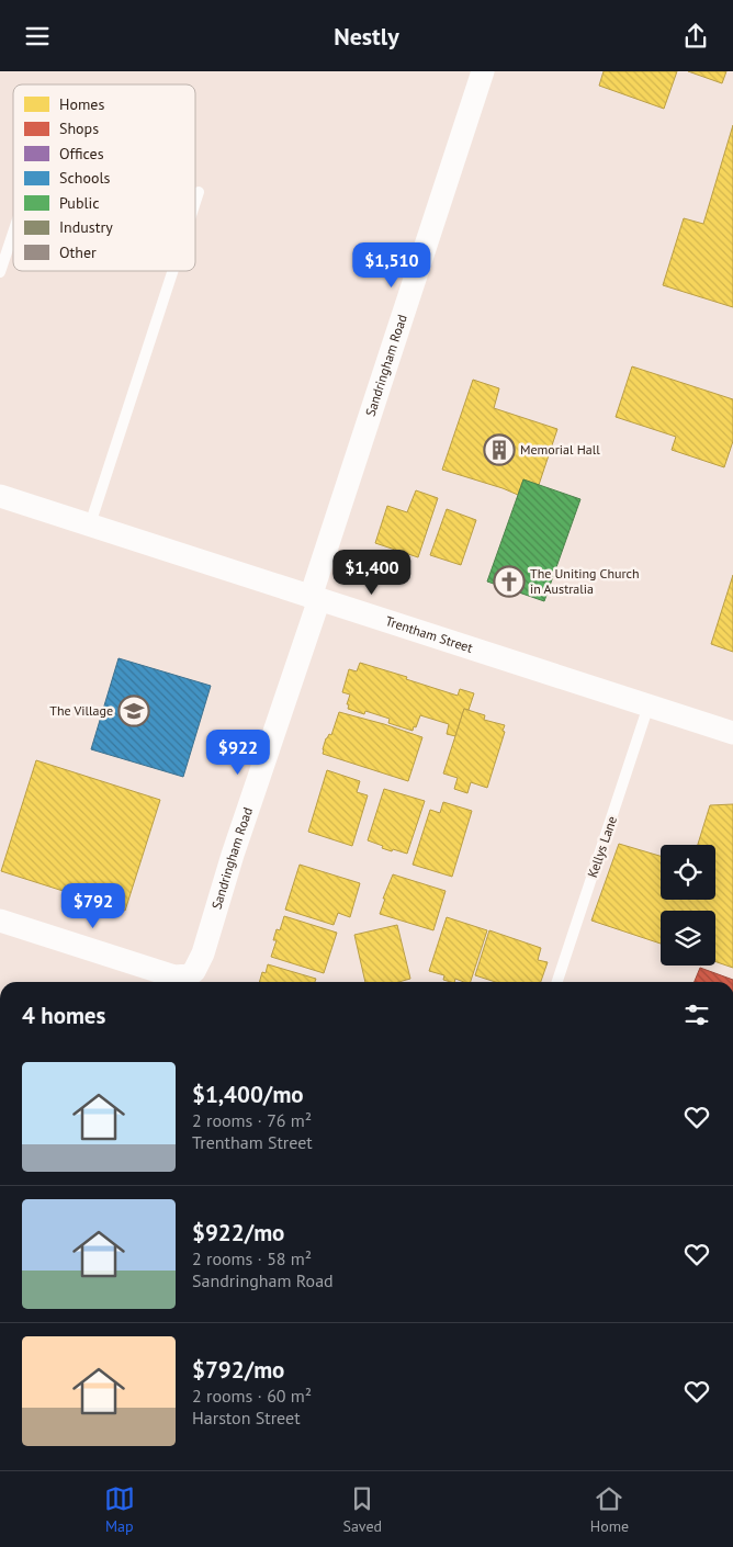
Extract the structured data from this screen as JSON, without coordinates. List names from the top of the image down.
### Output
{
  "streets": {
    "street": ["Sandringham Road", "Trentham Street"],
    "lane": ["Kellys Lane"]
  },
  "crossings": [
    ["Sandringham Road", "Trentham Street"],
    ["Trentham Street", "Kellys Lane"]
  ],
  "places": {
    "building": ["Memorial Hall"],
    "church": ["The Uniting Church in Australia"],
    "school or university": ["The Village"]
  },
  "legend": [
    "Homes",
    "Shops",
    "Offices",
    "Schools",
    "Public",
    "Industry",
    "Other"
  ],
  "page": {
    "header": "Nestly",
    "price": [
      "$1,510",
      "$1,400",
      "$922",
      "$792"
    ],
    "heading": "4 homes",
    "list": [
      {
        "name": "$1,400/mo",
        "note": "2 rooms · 76 m² · Trentham Street"
      },
      {
        "name": "$922/mo",
        "note": "2 rooms · 58 m² · Sandringham Road"
      },
      {
        "name": "$792/mo",
        "note": "2 rooms · 60 m² · Harston Street"
      }
    ],
    "tabs": ["Map", "Saved", "Home"]
  }
}
